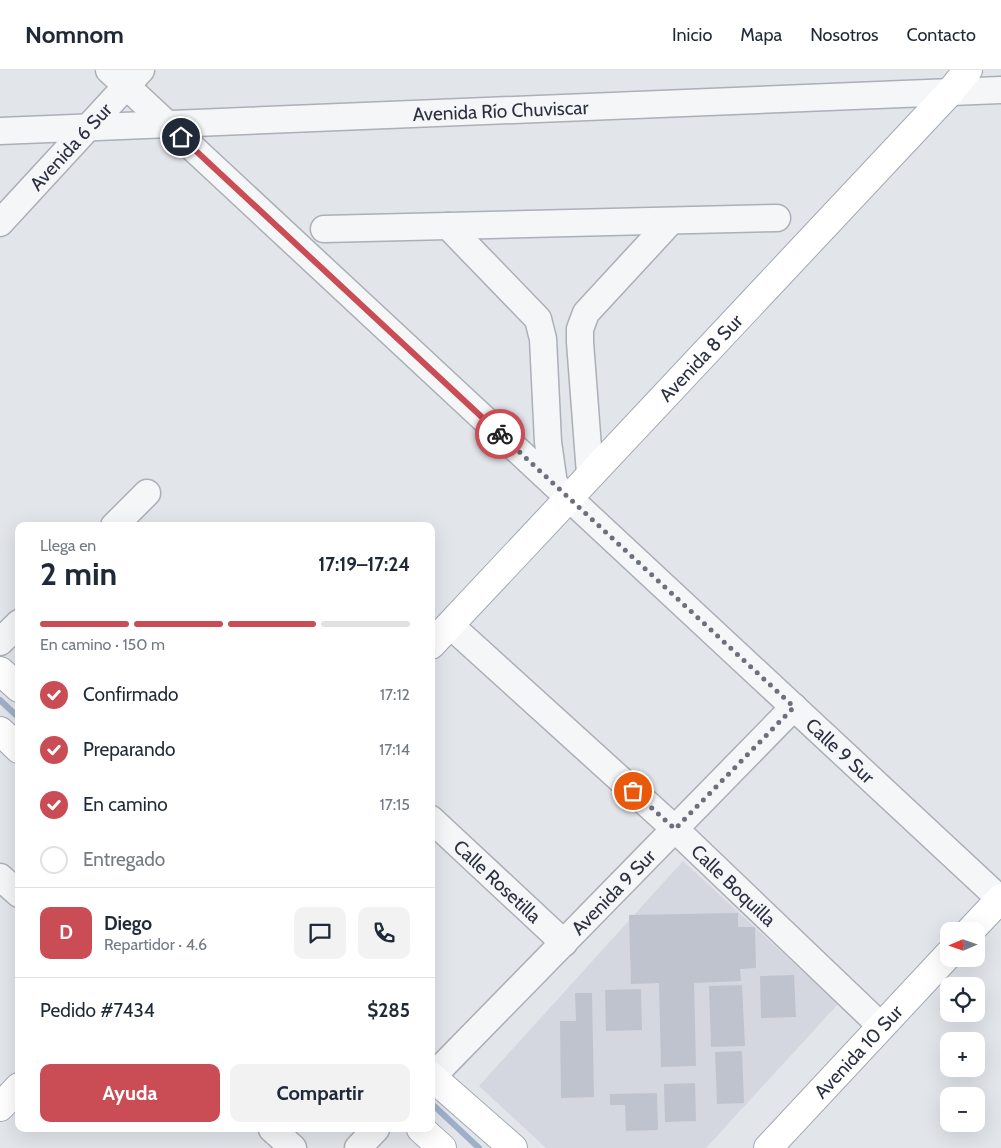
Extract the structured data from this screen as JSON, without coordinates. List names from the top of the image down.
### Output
{
  "streets": {
    "main road": ["Avenida 8 Sur", "Avenida 10 Sur"],
    "street": [
      "Avenida Río Chuviscar",
      "Avenida 6 Sur",
      "Calle 9 Sur",
      "Calle Rosetilla",
      "Calle Boquilla",
      "Avenida 9 Sur"
    ]
  },
  "crossings": [
    ["Avenida Río Chuviscar", "Avenida 6 Sur"],
    ["Avenida Río Chuviscar", "Avenida 8 Sur"],
    ["Avenida Río Chuviscar", "Calle 9 Sur"],
    ["Avenida 6 Sur", "Calle 9 Sur"],
    ["Avenida 8 Sur", "Calle 9 Sur"],
    ["Avenida 8 Sur", "Calle Boquilla"],
    ["Calle 9 Sur", "Avenida 9 Sur"],
    ["Calle Rosetilla", "Avenida 9 Sur"],
    ["Calle Boquilla", "Avenida 9 Sur"],
    ["Calle Boquilla", "Avenida 10 Sur"]
  ],
  "north": "left",
  "page": {
    "header": "Nomnom",
    "nav": [
      "Inicio",
      "Mapa",
      "Nosotros",
      "Contacto"
    ],
    "heading": ["2 min", "Llega en", "17:19–17:24"],
    "panel": [
      "Diego",
      "Repartidor · 4.6",
      "Pedido #7434",
      "$285"
    ],
    "bar": "En camino · 150 m",
    "list": [
      ["Confirmado", "17:12"],
      ["Preparando", "17:14"],
      ["En camino", "17:15"],
      "Entregado"
    ],
    "round": "D",
    "map_buttons": ["+", "−"],
    "buttons": ["Ayuda", "Compartir"]
  }
}
